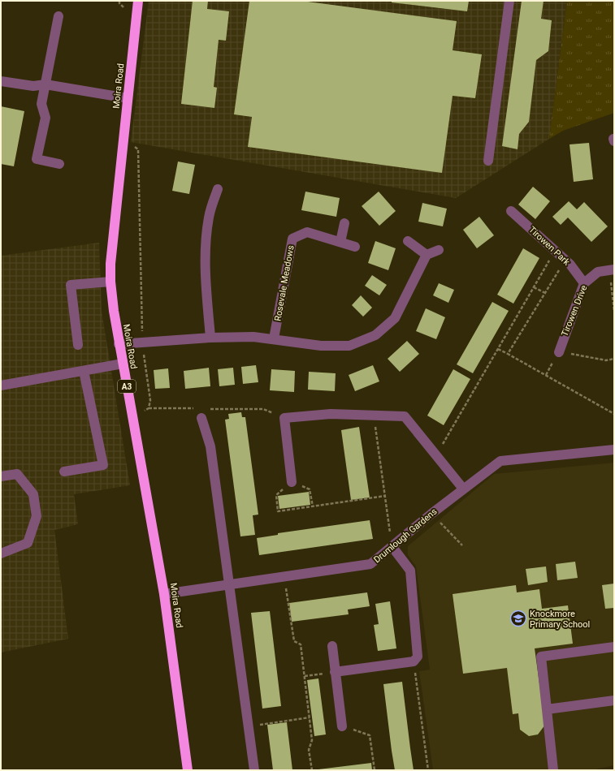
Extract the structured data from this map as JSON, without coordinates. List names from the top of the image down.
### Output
{
  "streets": {
    "highway": ["Moira Road", "A3"],
    "street": [
      "Tirowen Park",
      "Rosevale Meadows",
      "Tirowen Drive",
      "Drumlough Gardens"
    ]
  },
  "crossings": [
    ["Moira Road", "Drumlough Gardens"],
    ["Tirowen Park", "Tirowen Drive"]
  ],
  "places": {
    "school or university": ["Knockmore Primary School"]
  }
}
